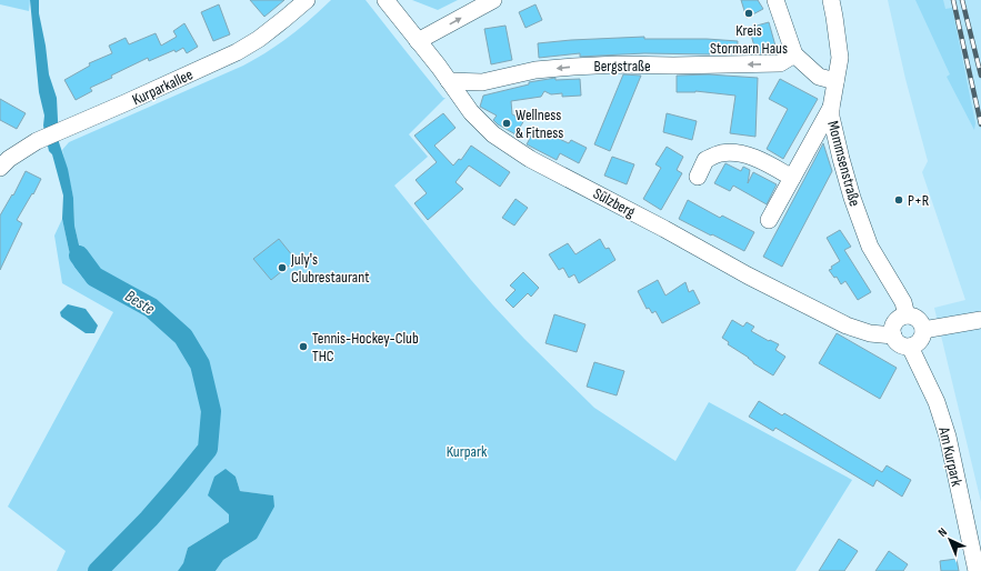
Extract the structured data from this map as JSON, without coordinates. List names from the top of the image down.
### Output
{
  "streets": {
    "street": [
      "Bergstraße",
      "Kurparkallee",
      "Mommsenstraße",
      "Sülzberg",
      "Am Kurpark"
    ]
  },
  "crossings": [
    ["Bergstraße", "Sülzberg"],
    ["Mommsenstraße", "Sülzberg"],
    ["Mommsenstraße", "Am Kurpark"],
    ["Sülzberg", "Am Kurpark"]
  ],
  "one_way": ["Bergstraße"],
  "water": ["Beste"],
  "parks": ["Kurpark"],
  "places": [
    "Kreis Stormarn Haus",
    "Wellness & Fitness",
    "P+R",
    "July's Clubrestaurant",
    "Tennis-Hockey-Club THC"
  ],
  "north": "top left"
}
